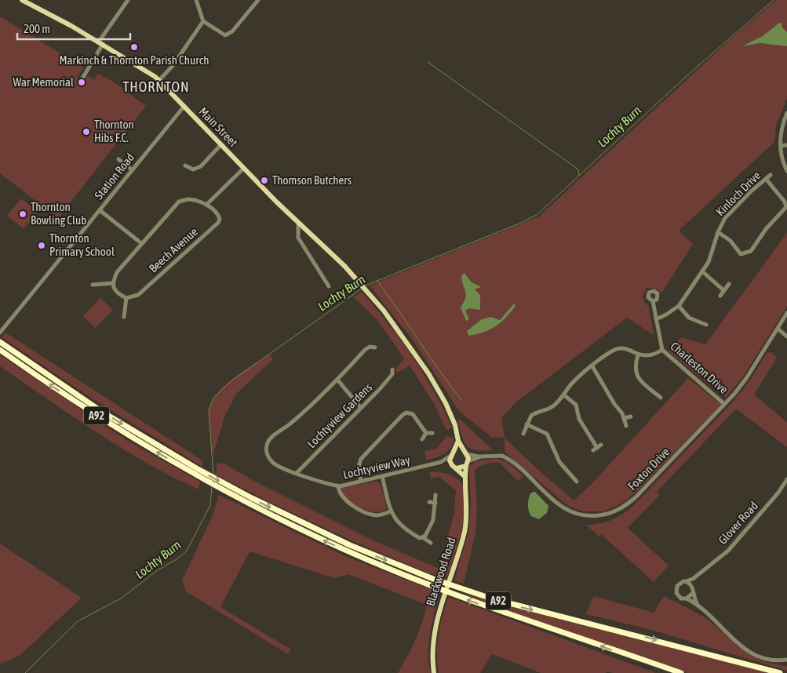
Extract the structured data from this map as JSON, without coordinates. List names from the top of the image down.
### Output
{
  "streets": {
    "highway": ["A92"],
    "main road": ["Main Street", "Blackwood Road"],
    "street": [
      "Station Road",
      "Kinloch Drive",
      "Beech Avenue",
      "Charleston Drive",
      "Lochtyview Gardens",
      "Lochtyview Way",
      "Foxton Drive",
      "Glover Road"
    ]
  },
  "crossings": [
    ["Main Street", "Station Road"],
    ["Main Street", "Foxton Drive"],
    ["Main Street", "Blackwood Road"],
    ["Kinloch Drive", "Charleston Drive"],
    ["Charleston Drive", "Foxton Drive"],
    ["Lochtyview Gardens", "Lochtyview Way"],
    ["Foxton Drive", "Blackwood Road"]
  ],
  "districts": ["THORNTON"],
  "water": ["Lochty Burn"],
  "places": [
    "Markinch & Thornton Parish Church",
    "War Memorial",
    "Thornton Hibs F.C.",
    "Thomson Butchers",
    "Thornton Bowling Club",
    "Thornton Primary School"
  ],
  "scale_bar": "200 m"
}
